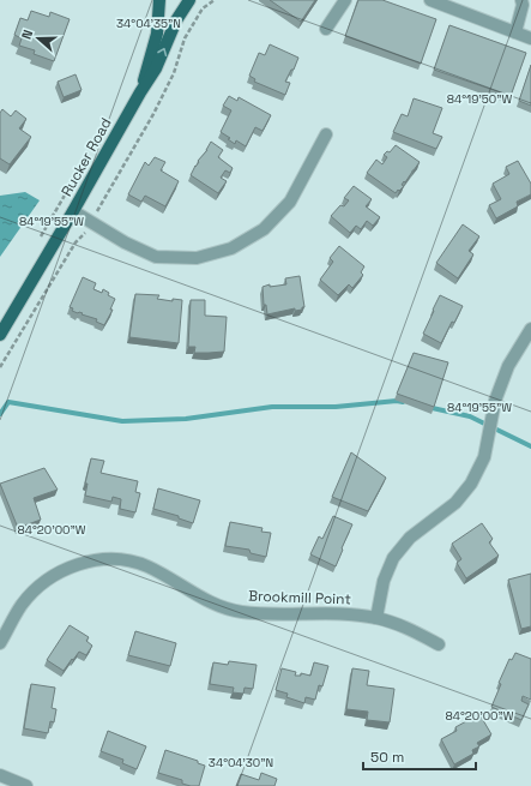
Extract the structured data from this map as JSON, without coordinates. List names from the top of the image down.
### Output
{
  "streets": {
    "main road": ["Rucker Road"],
    "street": ["Brookmill Point"]
  },
  "scale_bar": "50 m",
  "north": "left",
  "coordinates": [
    "34°04'35\"N",
    "84°19'50\"W",
    "84°19'55\"W",
    "84°20'00\"W",
    "34°04'30\"N"
  ]
}
